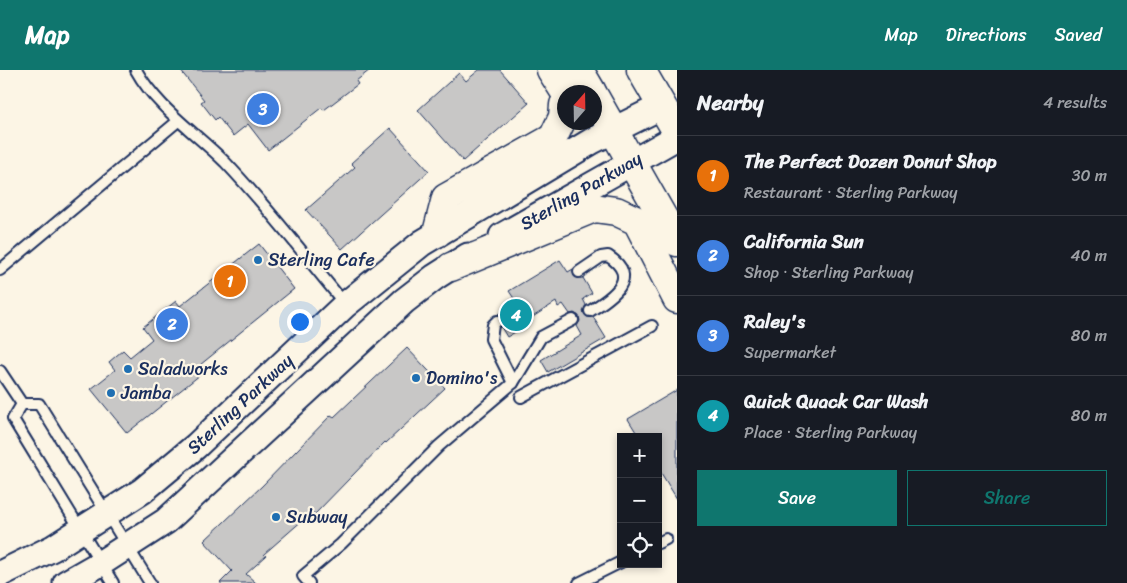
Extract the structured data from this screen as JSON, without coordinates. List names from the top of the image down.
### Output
{
  "streets": {
    "street": ["Sterling Parkway"]
  },
  "places": [
    "Sterling Cafe",
    "Saladworks",
    "Domino's",
    "Jamba",
    "Subway"
  ],
  "north": "top",
  "page": {
    "header": "Map",
    "nav": ["Map", "Directions", "Saved"],
    "heading": ["Nearby", "4 results"],
    "pins": [
      "3",
      "1",
      "4",
      "2"
    ],
    "list": [
      {
        "mark": "1",
        "name": "The Perfect Dozen Donut Shop",
        "note": "Restaurant · Sterling Parkway",
        "value": "30 m"
      },
      {
        "mark": "2",
        "name": "California Sun",
        "note": "Shop · Sterling Parkway",
        "value": "40 m"
      },
      {
        "mark": "3",
        "name": "Raley's",
        "note": "Supermarket",
        "value": "80 m"
      },
      {
        "mark": "4",
        "name": "Quick Quack Car Wash",
        "note": "Place · Sterling Parkway",
        "value": "80 m"
      }
    ],
    "map_buttons": ["+", "−"],
    "buttons": ["Save", "Share"]
  }
}
